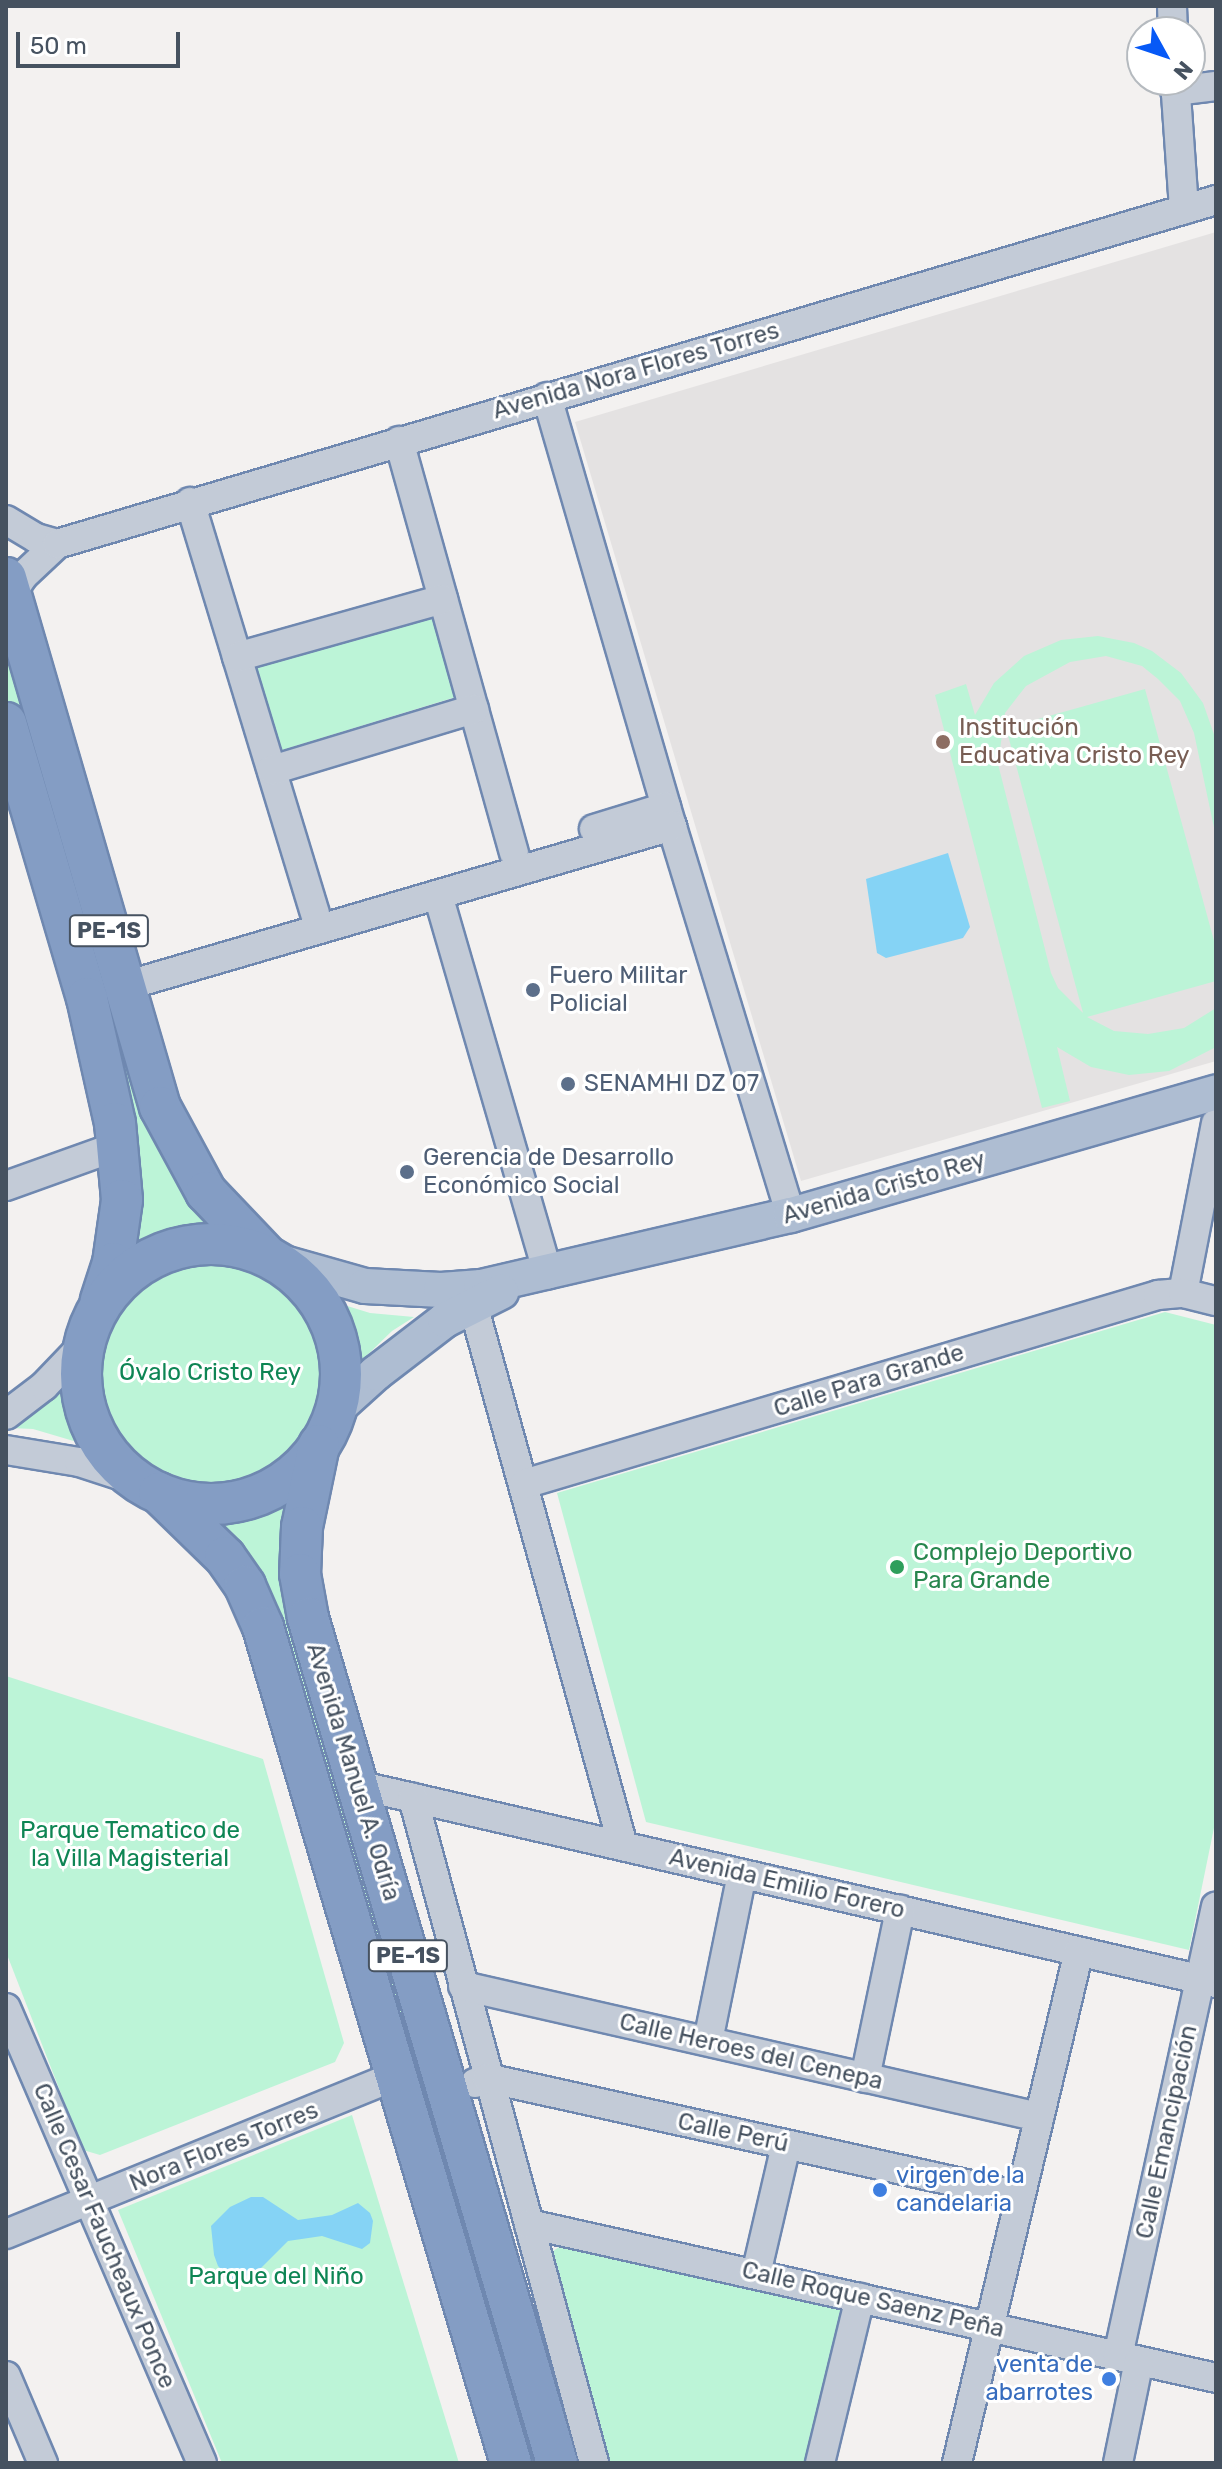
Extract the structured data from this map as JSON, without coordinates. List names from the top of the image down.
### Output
{
  "streets": {
    "highway": ["PE-1S", "Avenida Manuel A. Odría"],
    "main road": ["Avenida Cristo Rey"],
    "street": [
      "Avenida Nora Flores Torres",
      "Calle Para Grande",
      "Avenida Emilio Forero",
      "Calle Heroes del Cenepa",
      "Calle Emancipación",
      "Calle Perú",
      "Nora Flores Torres",
      "Calle Cesar Faucheaux Ponce",
      "Calle Roque Saenz Peña"
    ]
  },
  "crossings": [
    ["Avenida Nora Flores Torres", "PE-1S"],
    ["PE-1S", "Avenida Cristo Rey"],
    ["PE-1S", "Avenida Manuel A. Odría"],
    ["Avenida Cristo Rey", "Avenida Manuel A. Odría"],
    ["Avenida Manuel A. Odría", "Avenida Emilio Forero"],
    ["Avenida Manuel A. Odría", "Calle Heroes del Cenepa"],
    ["Avenida Manuel A. Odría", "Calle Perú"],
    ["Avenida Manuel A. Odría", "Nora Flores Torres"],
    ["Avenida Manuel A. Odría", "Calle Roque Saenz Peña"],
    ["Avenida Emilio Forero", "Calle Emancipación"],
    ["Calle Emancipación", "Calle Roque Saenz Peña"],
    ["Nora Flores Torres", "Calle Cesar Faucheaux Ponce"]
  ],
  "parks": ["Óvalo Cristo Rey", "Parque Tematico de la Villa Magisterial", "Parque del Niño"],
  "places": [
    "Institución Educativa Cristo Rey",
    "Fuero Militar Policial",
    "SENAMHI DZ 07",
    "Gerencia de Desarrollo Económico Social",
    "Complejo Deportivo Para Grande",
    "virgen de la candelaria",
    "venta de abarrotes"
  ],
  "scale_bar": "50 m",
  "north": "bottom right"
}
